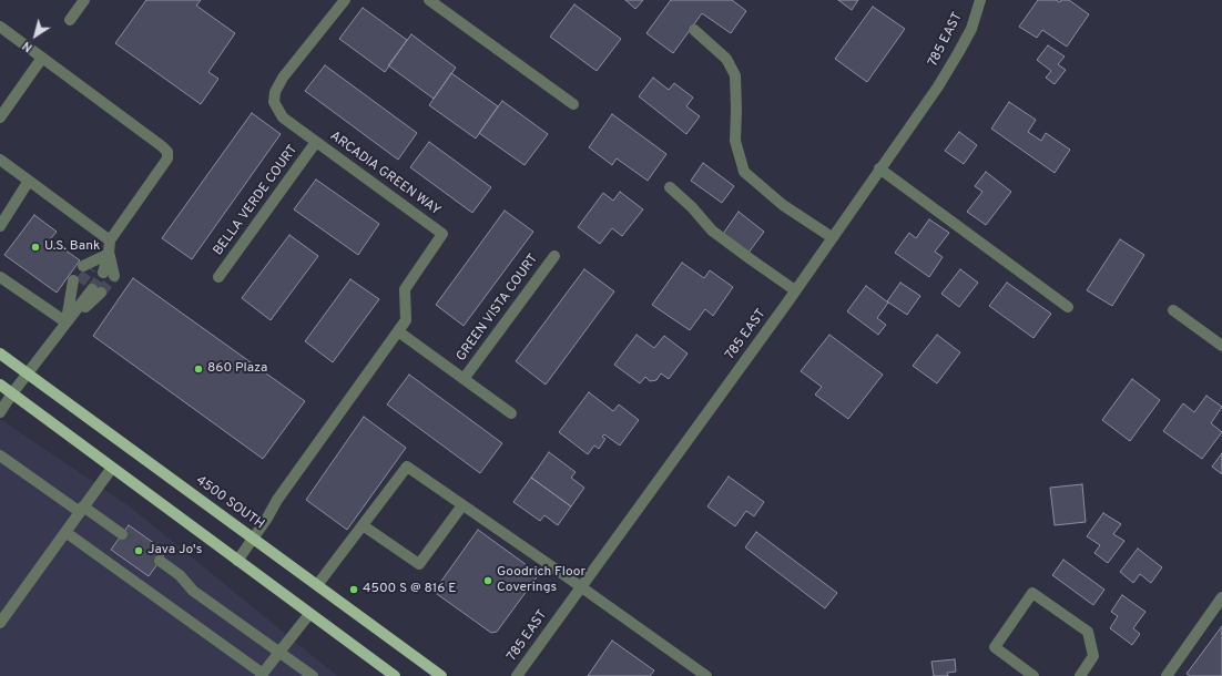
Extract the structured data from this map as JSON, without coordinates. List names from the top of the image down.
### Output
{
  "streets": {
    "main road": ["4500 SOUTH"],
    "street": [
      "785 EAST",
      "ARCADIA GREEN WAY",
      "BELLA VERDE COURT",
      "GREEN VISTA COURT"
    ]
  },
  "crossings": [
    ["ARCADIA GREEN WAY", "BELLA VERDE COURT"],
    ["ARCADIA GREEN WAY", "GREEN VISTA COURT"],
    ["ARCADIA GREEN WAY", "4500 SOUTH"]
  ],
  "places": [
    "U.S. Bank",
    "860 Plaza",
    "Java Jo's",
    "Goodrich Floor Coverings",
    "4500 S @ 816 E"
  ],
  "north": "bottom left"
}
